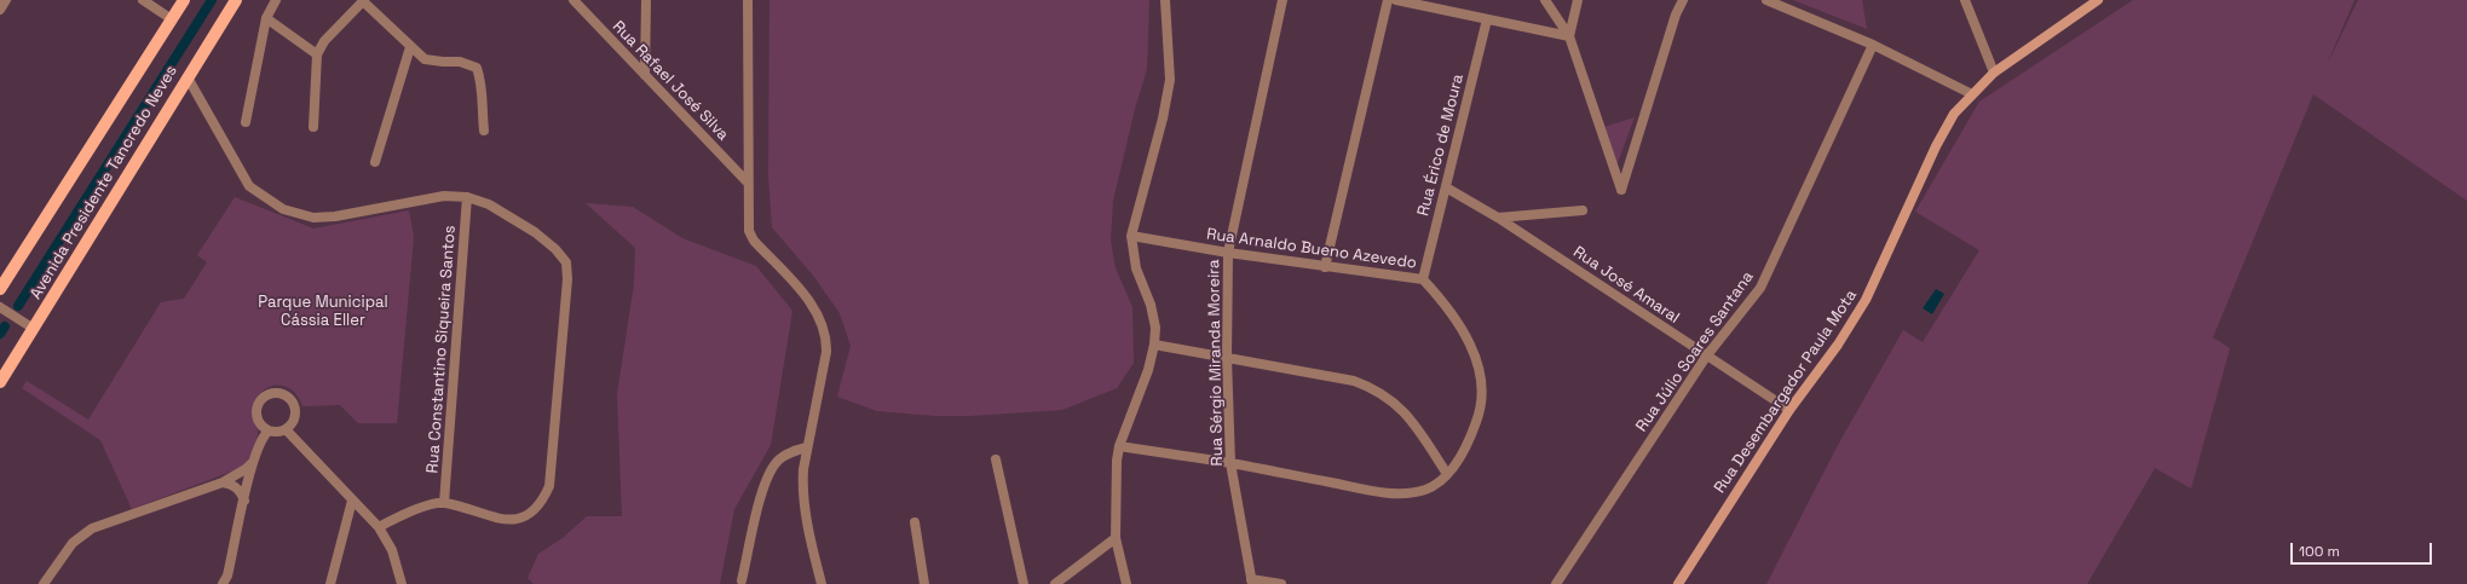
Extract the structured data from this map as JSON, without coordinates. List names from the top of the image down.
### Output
{
  "streets": {
    "main road": ["Avenida Presidente Tancredo Neves"],
    "street": [
      "Rua Rafael José Silva",
      "Rua Érico de Moura",
      "Rua Arnaldo Bueno Azevedo",
      "Rua José Amaral",
      "Rua Constantino Siqueira Santos",
      "Rua Júlio Soares Santana",
      "Rua Sérgio Miranda Moreira",
      "Rua Desembargador Paula Mota"
    ]
  },
  "crossings": [
    ["Rua Érico de Moura", "Rua Arnaldo Bueno Azevedo"],
    ["Rua Érico de Moura", "Rua José Amaral"],
    ["Rua Arnaldo Bueno Azevedo", "Rua Sérgio Miranda Moreira"],
    ["Rua José Amaral", "Rua Júlio Soares Santana"],
    ["Rua José Amaral", "Rua Desembargador Paula Mota"]
  ],
  "parks": ["Parque Municipal Cássia Eller"],
  "scale_bar": "100 m"
}
